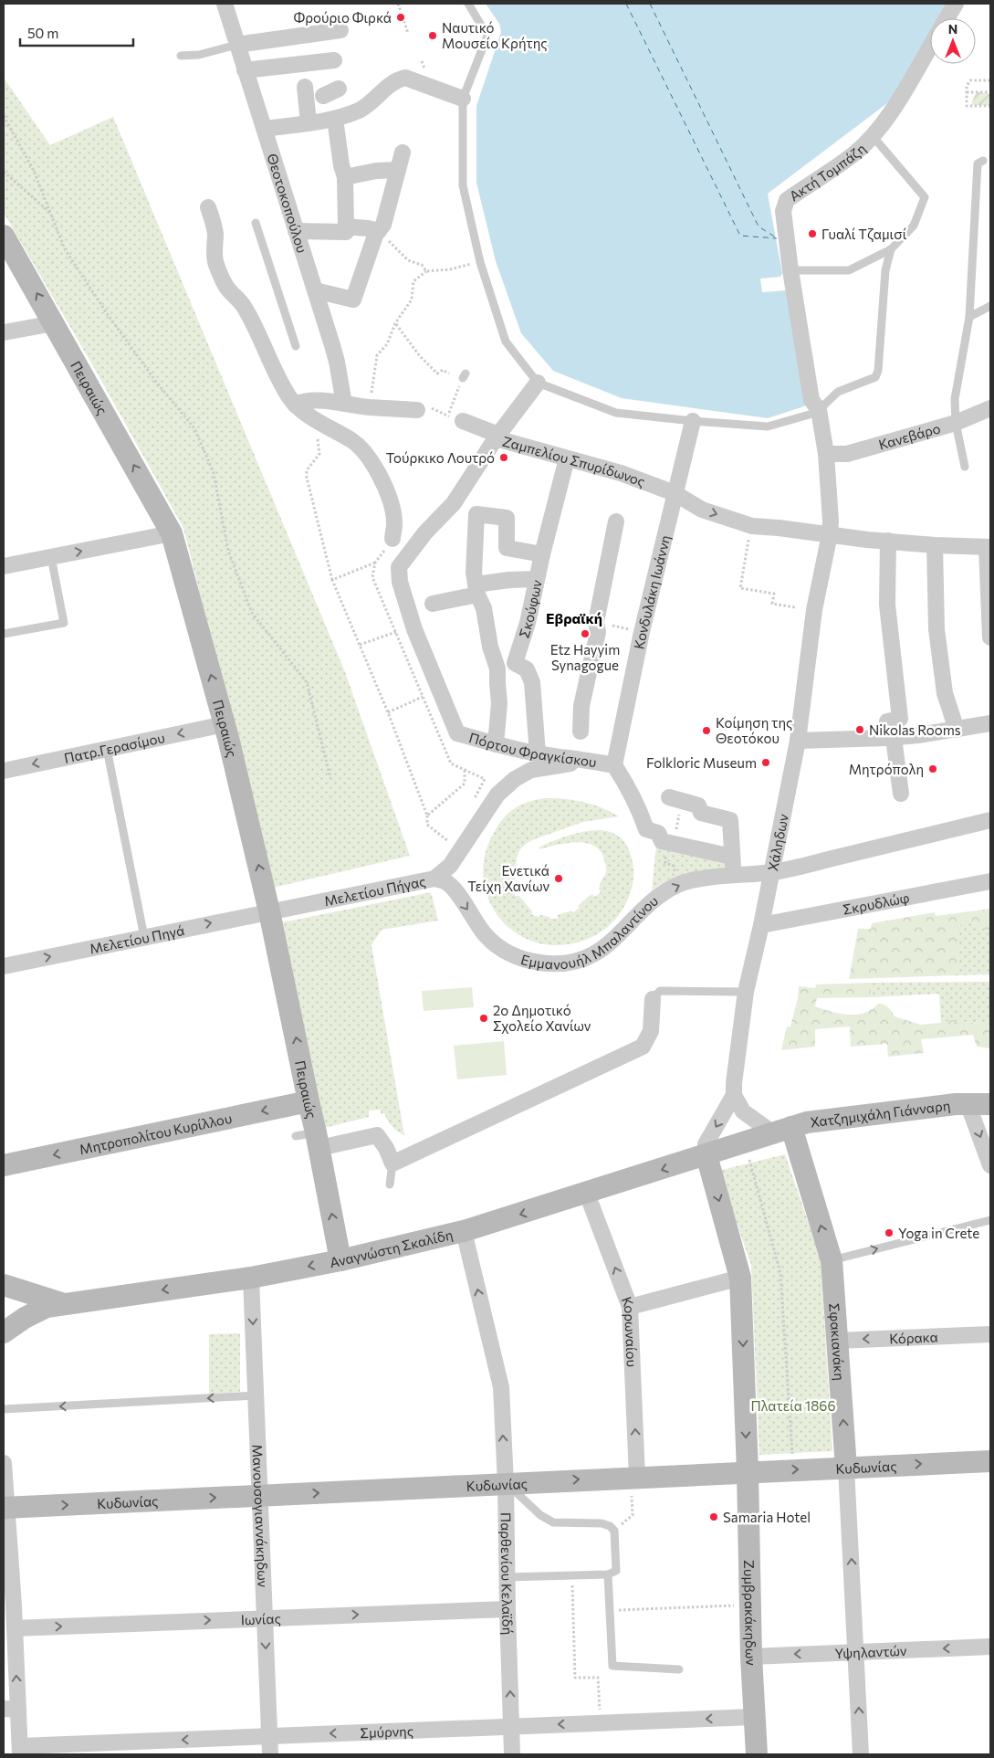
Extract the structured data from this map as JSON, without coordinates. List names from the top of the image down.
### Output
{
  "streets": {
    "main road": [
      "Πειραιώς",
      "Χατζημιχάλη Γιάνναρη",
      "Μητροπολίτου Κυρίλλου",
      "Αναγνώστη Σκαλίδη",
      "Σφακιανάκη",
      "Κυδωνίας",
      "Ζυμβρακάκηδων"
    ],
    "street": [
      "Ακτή Τομπάζη",
      "Θεοτοκοπούλου",
      "Κανεβάρο",
      "Ζαμπελίου Σπυρίδωνος",
      "Κονδυλάκη Ιωάννη",
      "Σκούφων",
      "Πατρ.Γερασίμου",
      "Πόρτου Φραγκίσκου",
      "Χάληδων",
      "Μελετίου Πήγας",
      "Σκρυδλώφ",
      "Εμμανουήλ Μπαλαντίνου",
      "Μελετίου Πηγά",
      "Κορωναίου",
      "Κόρακα",
      "Μανουσογιαννάκηδων",
      "Παρθενίου Κελαϊδή",
      "Ιωνίας",
      "Υψηλαντών",
      "Σμύρνης"
    ]
  },
  "crossings": [
    ["Ακτή Τομπάζη", "Κανεβάρο"],
    ["Ακτή Τομπάζη", "Χάληδων"],
    ["Πειραιώς", "Πατρ.Γερασίμου"],
    ["Πειραιώς", "Μελετίου Πήγας"],
    ["Πειραιώς", "Μελετίου Πηγά"],
    ["Πειραιώς", "Μητροπολίτου Κυρίλλου"],
    ["Πειραιώς", "Αναγνώστη Σκαλίδη"],
    ["Κανεβάρο", "Χάληδων"],
    ["Ζαμπελίου Σπυρίδωνος", "Κονδυλάκη Ιωάννη"],
    ["Ζαμπελίου Σπυρίδωνος", "Σκούφων"],
    ["Ζαμπελίου Σπυρίδωνος", "Πόρτου Φραγκίσκου"],
    ["Ζαμπελίου Σπυρίδωνος", "Χάληδων"],
    ["Κονδυλάκη Ιωάννη", "Πόρτου Φραγκίσκου"],
    ["Πόρτου Φραγκίσκου", "Μελετίου Πήγας"],
    ["Χάληδων", "Σκρυδλώφ"],
    ["Χάληδων", "Εμμανουήλ Μπαλαντίνου"],
    ["Μελετίου Πήγας", "Εμμανουήλ Μπαλαντίνου"],
    ["Μελετίου Πήγας", "Μελετίου Πηγά"],
    ["Χατζημιχάλη Γιάνναρη", "Αναγνώστη Σκαλίδη"],
    ["Χατζημιχάλη Γιάνναρη", "Σφακιανάκη"],
    ["Αναγνώστη Σκαλίδη", "Κορωναίου"],
    ["Αναγνώστη Σκαλίδη", "Σφακιανάκη"],
    ["Αναγνώστη Σκαλίδη", "Μανουσογιαννάκηδων"],
    ["Αναγνώστη Σκαλίδη", "Παρθενίου Κελαϊδή"],
    ["Αναγνώστη Σκαλίδη", "Ζυμβρακάκηδων"],
    ["Κορωναίου", "Κυδωνίας"],
    ["Κόρακα", "Σφακιανάκη"],
    ["Σφακιανάκη", "Κυδωνίας"],
    ["Σφακιανάκη", "Υψηλαντών"],
    ["Κυδωνίας", "Μανουσογιαννάκηδων"],
    ["Κυδωνίας", "Παρθενίου Κελαϊδή"],
    ["Κυδωνίας", "Ζυμβρακάκηδων"],
    ["Μανουσογιαννάκηδων", "Ιωνίας"],
    ["Μανουσογιαννάκηδων", "Σμύρνης"],
    ["Παρθενίου Κελαϊδή", "Ιωνίας"],
    ["Παρθενίου Κελαϊδή", "Σμύρνης"],
    ["Ζυμβρακάκηδων", "Υψηλαντών"],
    ["Ζυμβρακάκηδων", "Σμύρνης"]
  ],
  "one_way": [
    "Πειραιώς",
    "Πατρ.Γερασίμου",
    "Εμμανουήλ Μπαλαντίνου",
    "Μελετίου Πηγά",
    "Μητροπολίτου Κυρίλλου",
    "Αναγνώστη Σκαλίδη",
    "Κορωναίου",
    "Κόρακα",
    "Σφακιανάκη",
    "Κυδωνίας",
    "Μανουσογιαννάκηδων",
    "Παρθενίου Κελαϊδή",
    "Ζυμβρακάκηδων",
    "Ιωνίας",
    "Υψηλαντών",
    "Σμύρνης"
  ],
  "districts": ["Εβραϊκή"],
  "parks": ["Πλατεία 1866"],
  "places": [
    "Φρούριο Φιρκά",
    "Ναυτικό Μουσείο Κρήτης",
    "Γυαλί Τζαμισί",
    "Τούρκικο Λουτρό",
    "Etz Hayyim Synagogue",
    "Nikolas Rooms",
    "Κοίμηση της Θεοτόκου",
    "Folkloric Museum",
    "Μητρόπολη",
    "Ενετικά Τείχη Χανίων",
    "2ο Δημοτικό Σχολείο Χανίων",
    "Yoga in Crete",
    "Samaria Hotel"
  ],
  "scale_bar": "50 m",
  "north": "top"
}
